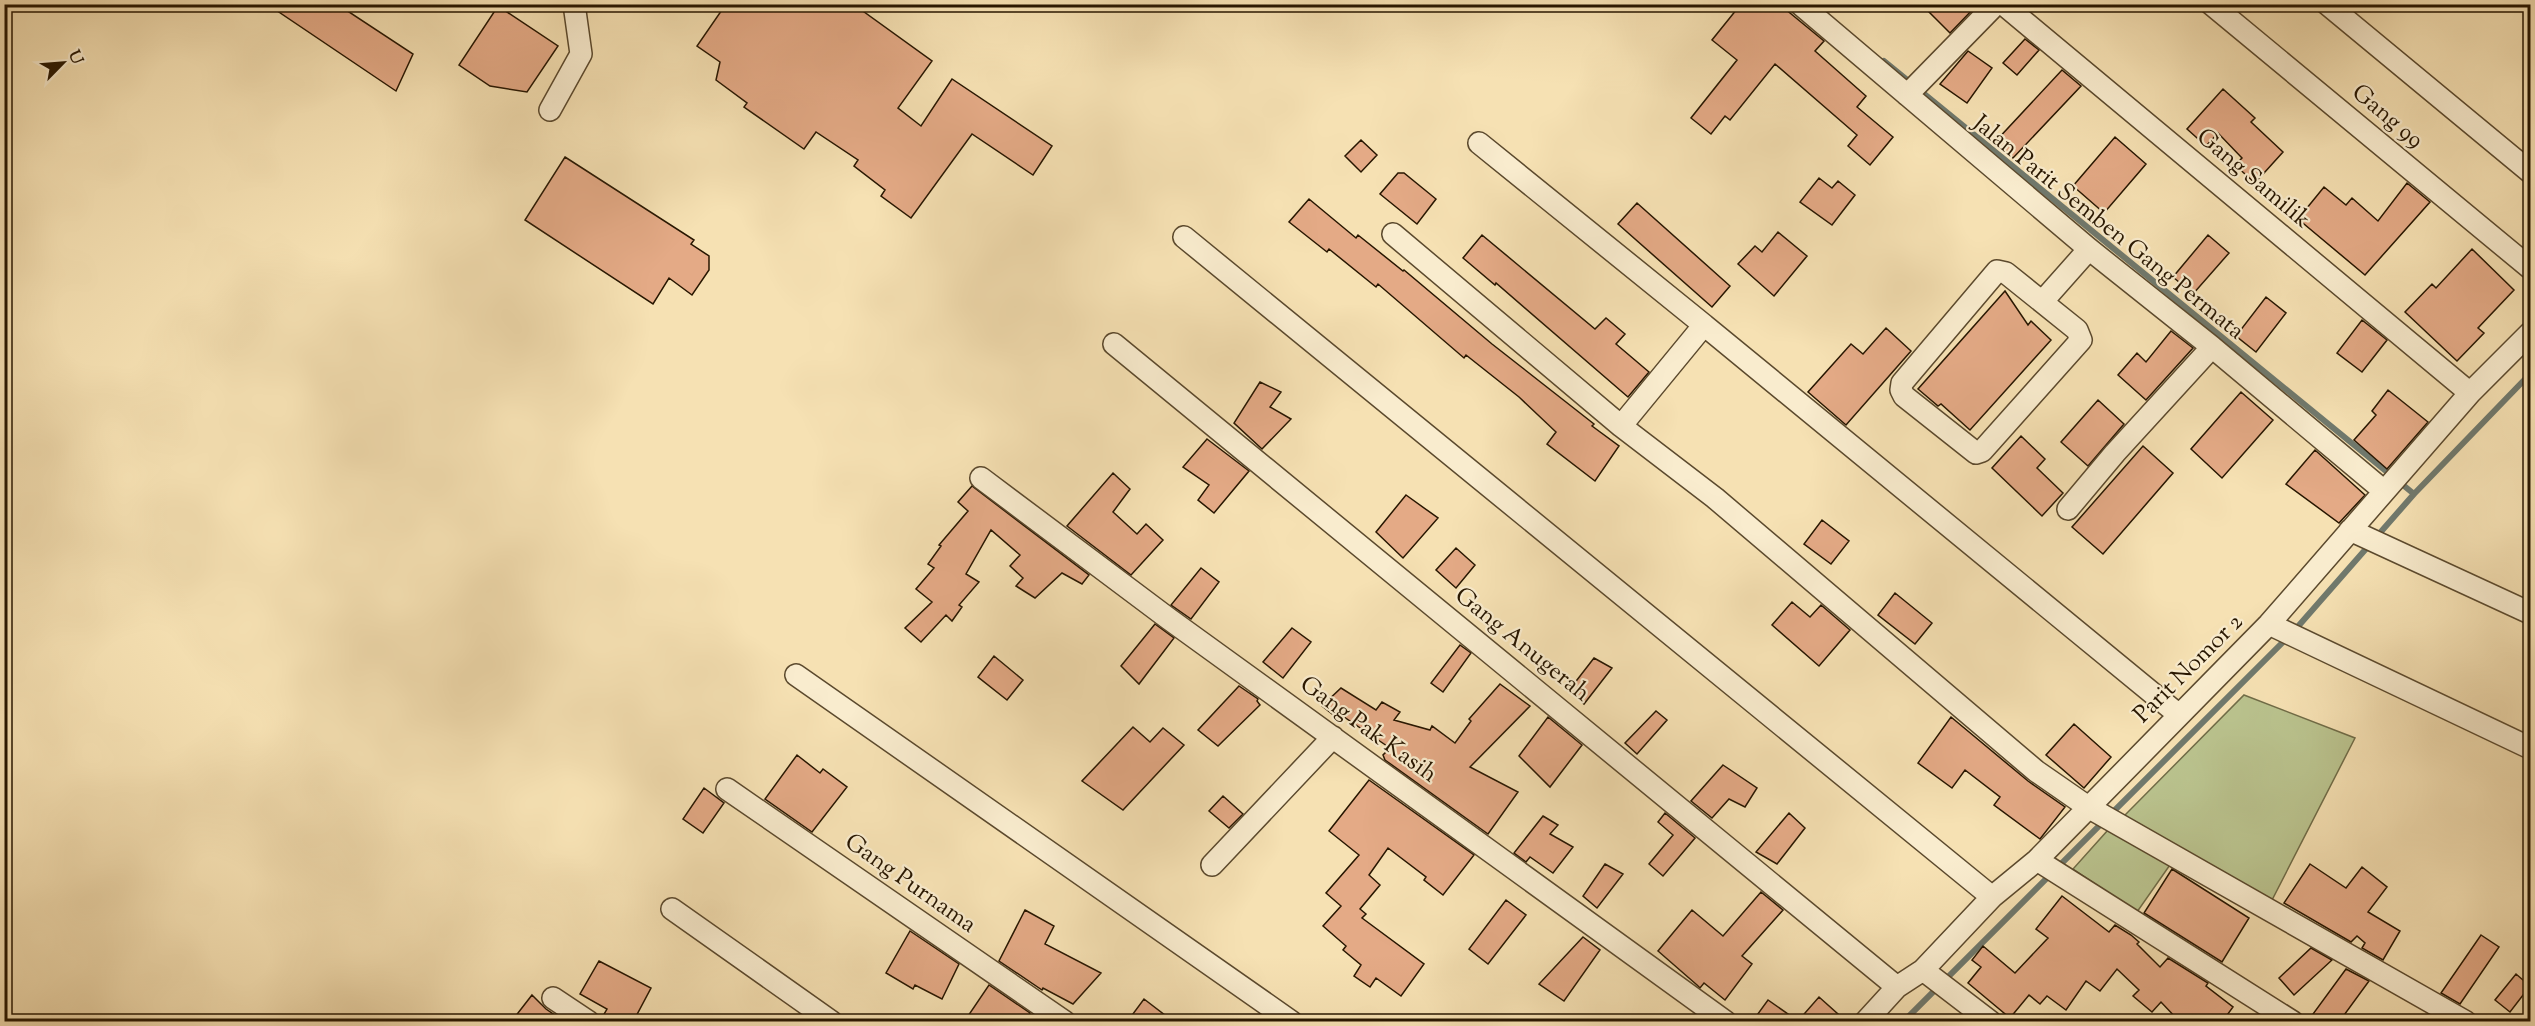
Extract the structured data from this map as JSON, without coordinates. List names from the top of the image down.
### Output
{
  "streets": {
    "street": [
      "Gang 99",
      "Gang Samilik",
      "Jalan Parit Semben Gang Permata",
      "Gang Anugerah",
      "Parit Nomor 2",
      "Gang Pak Kasih",
      "Gang Purnama"
    ]
  },
  "crossings": [
    ["Gang Samilik", "Parit Nomor 2"],
    ["Jalan Parit Semben Gang Permata", "Parit Nomor 2"],
    ["Gang Anugerah", "Parit Nomor 2"]
  ],
  "north": "top right"
}
